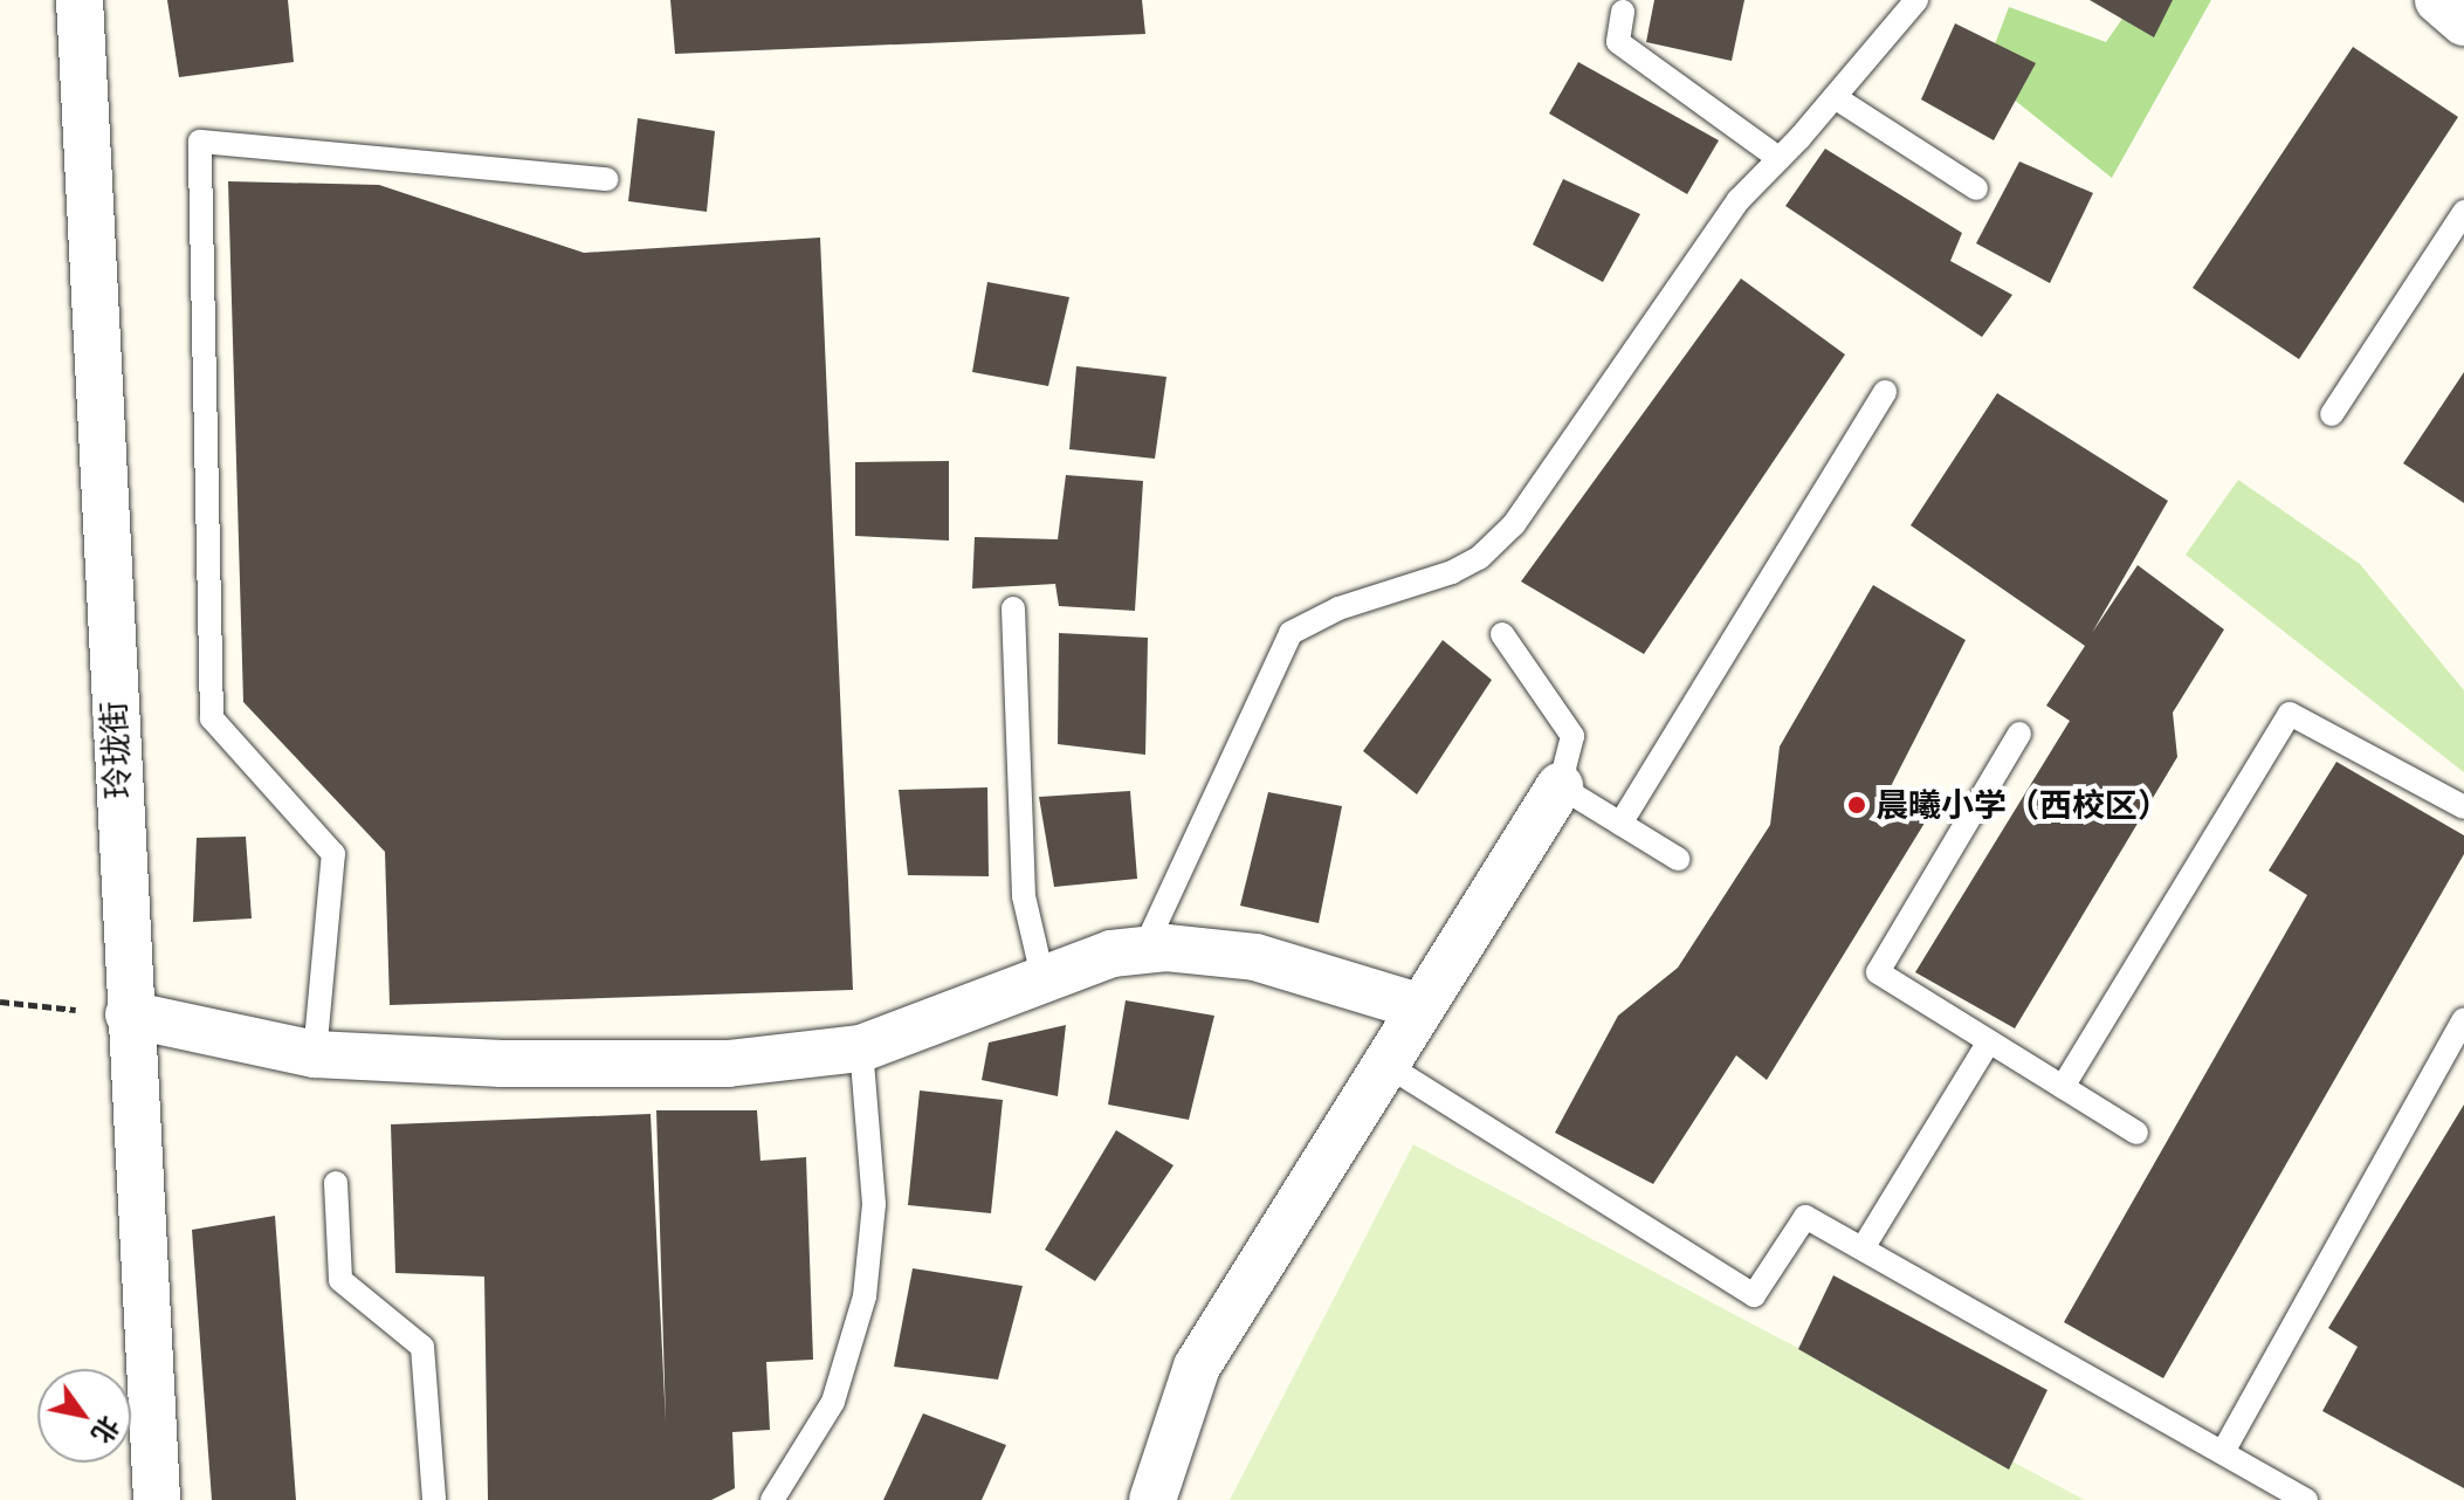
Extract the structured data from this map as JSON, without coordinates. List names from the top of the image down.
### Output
{
  "streets": {
    "street": ["玲珑街"]
  },
  "places": ["晨曦小学（西校区）"],
  "north": "bottom right"
}
